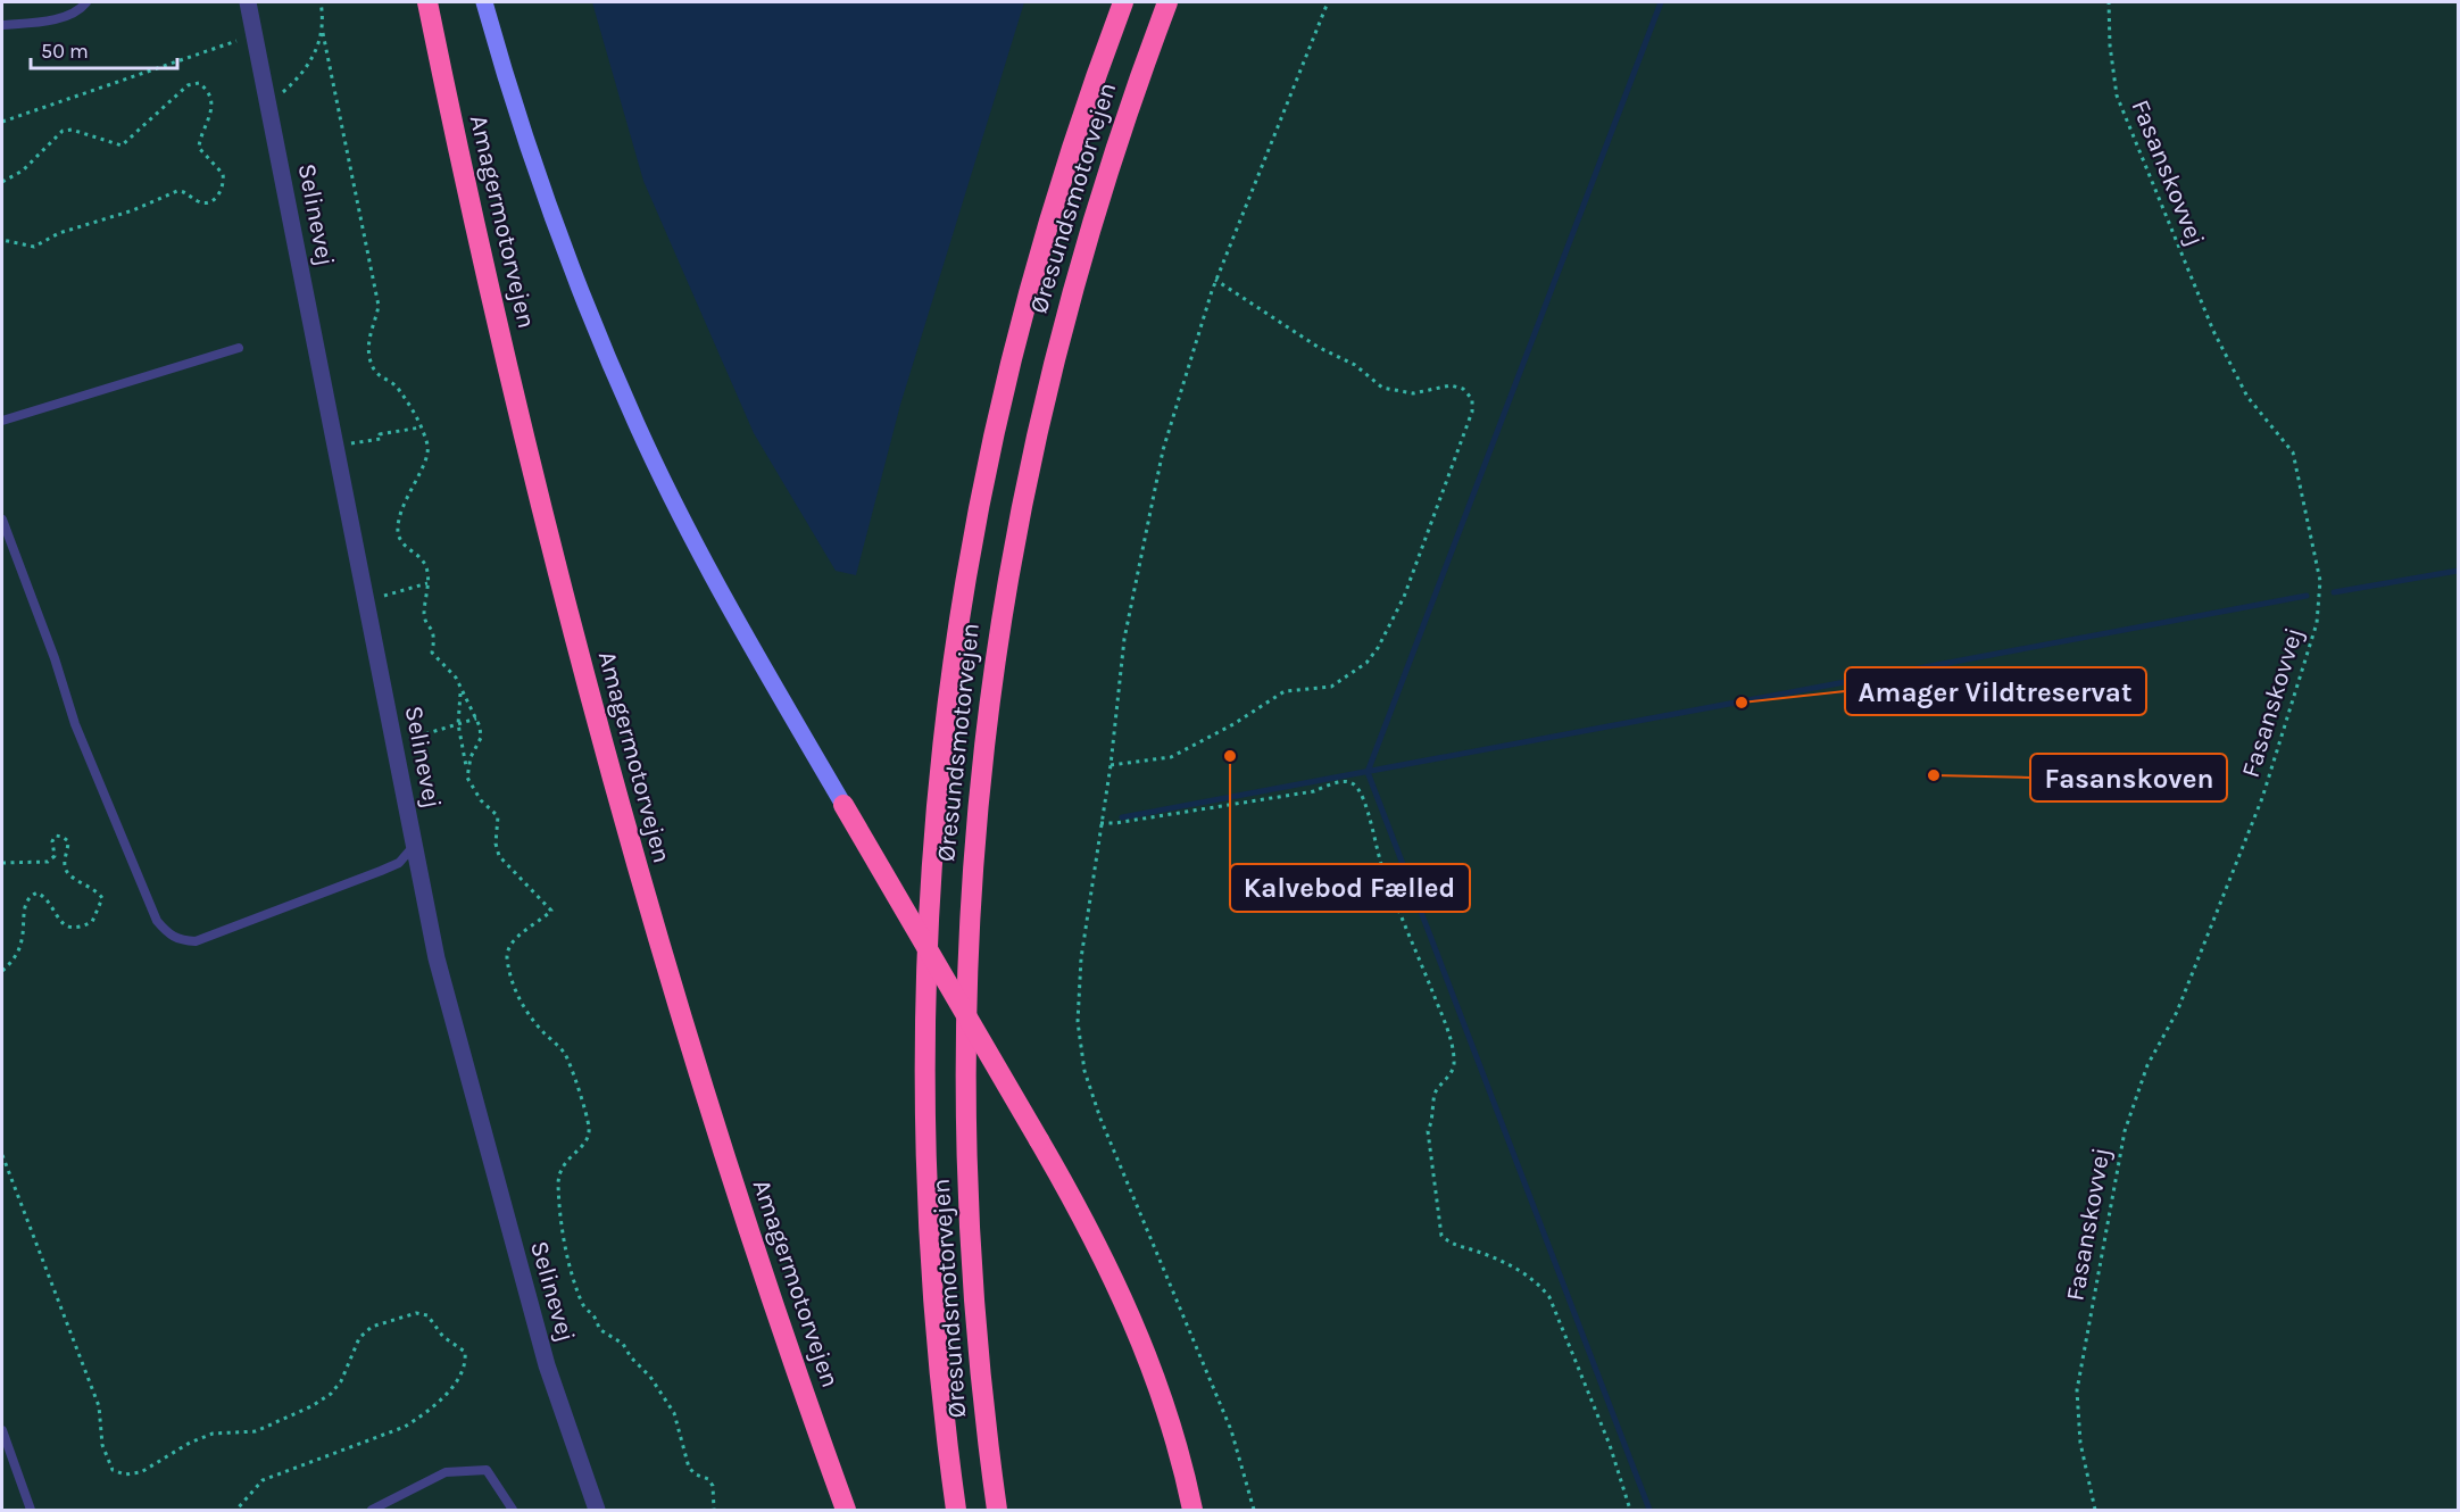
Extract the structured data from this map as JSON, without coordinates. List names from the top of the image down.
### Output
{
  "streets": {
    "highway": ["Øresundsmotorvejen", "Amagermotorvejen"],
    "street": ["Selinevej"],
    "path": ["Fasanskovvej"]
  },
  "places": ["Amager Vildtreservat", "Kalvebod Fælled", "Fasanskoven"],
  "scale_bar": "50 m"
}
